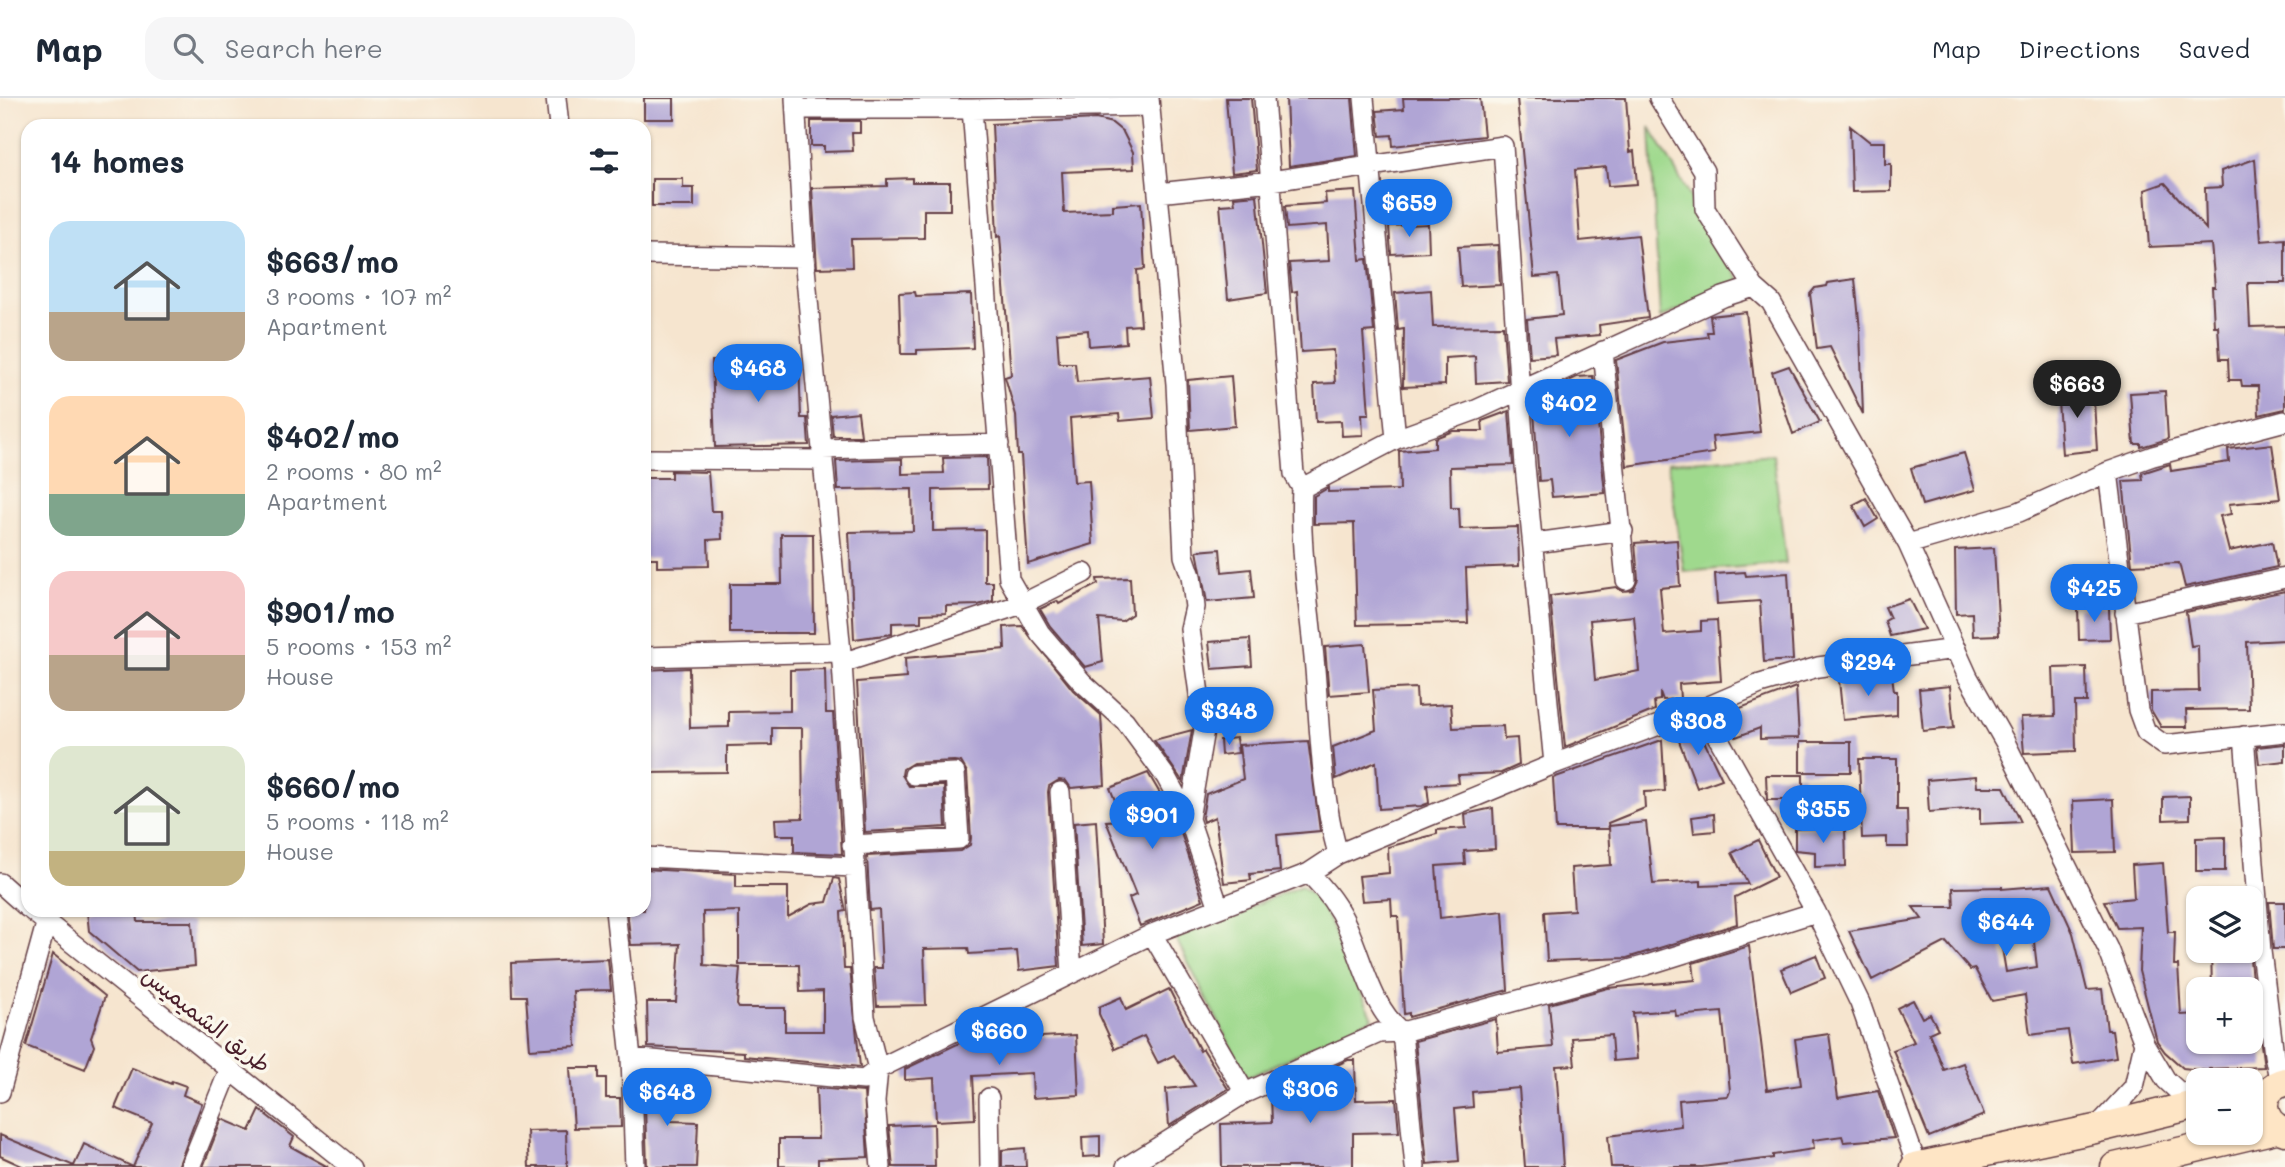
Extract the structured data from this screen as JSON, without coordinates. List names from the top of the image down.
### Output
{
  "streets": {
    "street": ["طريق الشميميس"]
  },
  "page": {
    "header": "Map",
    "search": "Search here",
    "nav": ["Map", "Directions", "Saved"],
    "heading": "14 homes",
    "price": [
      "$659",
      "$468",
      "$663",
      "$402",
      "$425",
      "$294",
      "$348",
      "$308",
      "$355",
      "$901",
      "$644",
      "$660",
      "$306",
      "$648"
    ],
    "list": [
      {
        "name": "$663/mo",
        "note": "3 rooms · 107 m² · Apartment"
      },
      {
        "name": "$402/mo",
        "note": "2 rooms · 80 m² · Apartment"
      },
      {
        "name": "$901/mo",
        "note": "5 rooms · 153 m² · House"
      },
      {
        "name": "$660/mo",
        "note": "5 rooms · 118 m² · House"
      }
    ],
    "map_buttons": ["+", "−"]
  }
}
